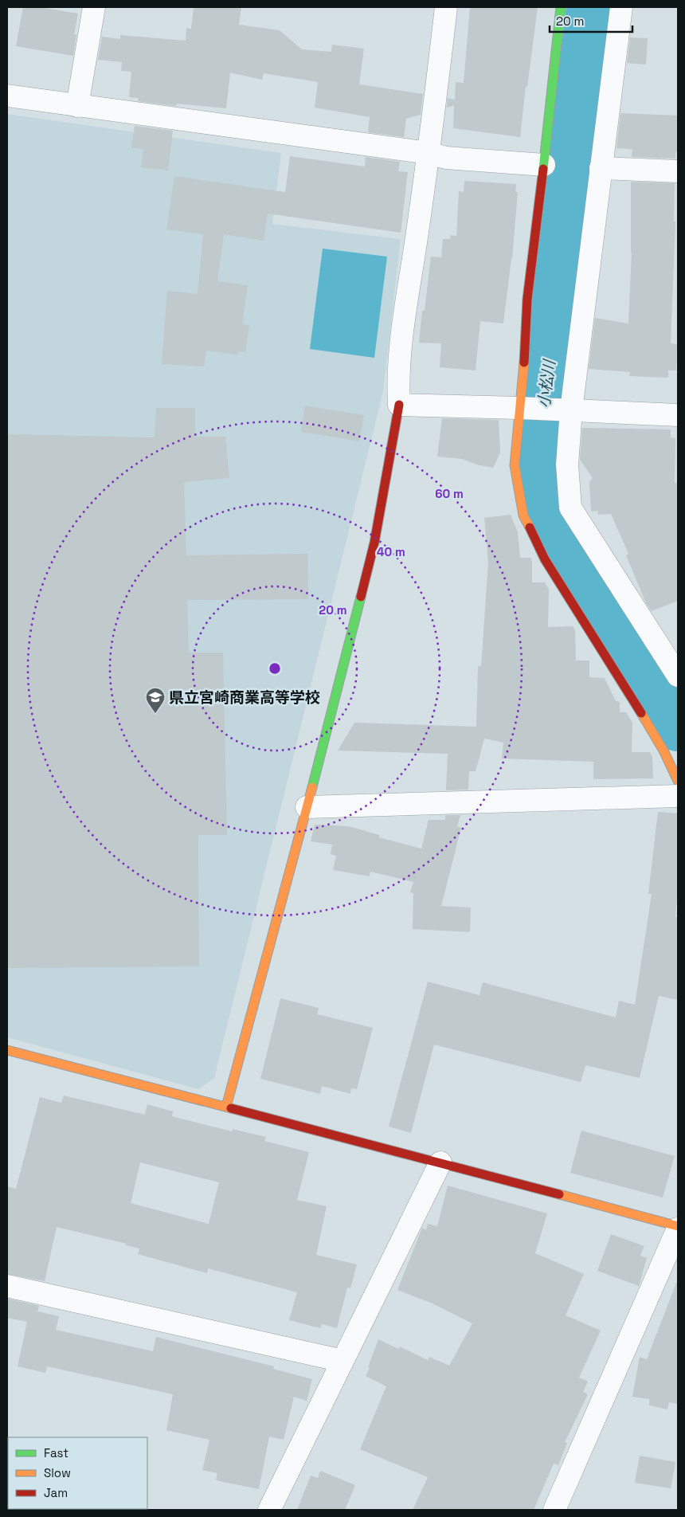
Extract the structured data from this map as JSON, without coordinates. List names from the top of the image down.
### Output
{
  "water": ["小松川"],
  "places": {
    "school or university": ["県立宮崎商業高等学校"]
  },
  "legend": ["Fast", "Slow", "Jam"],
  "scale_bar": "20 m",
  "rings": ["60 m", "40 m", "20 m"]
}
